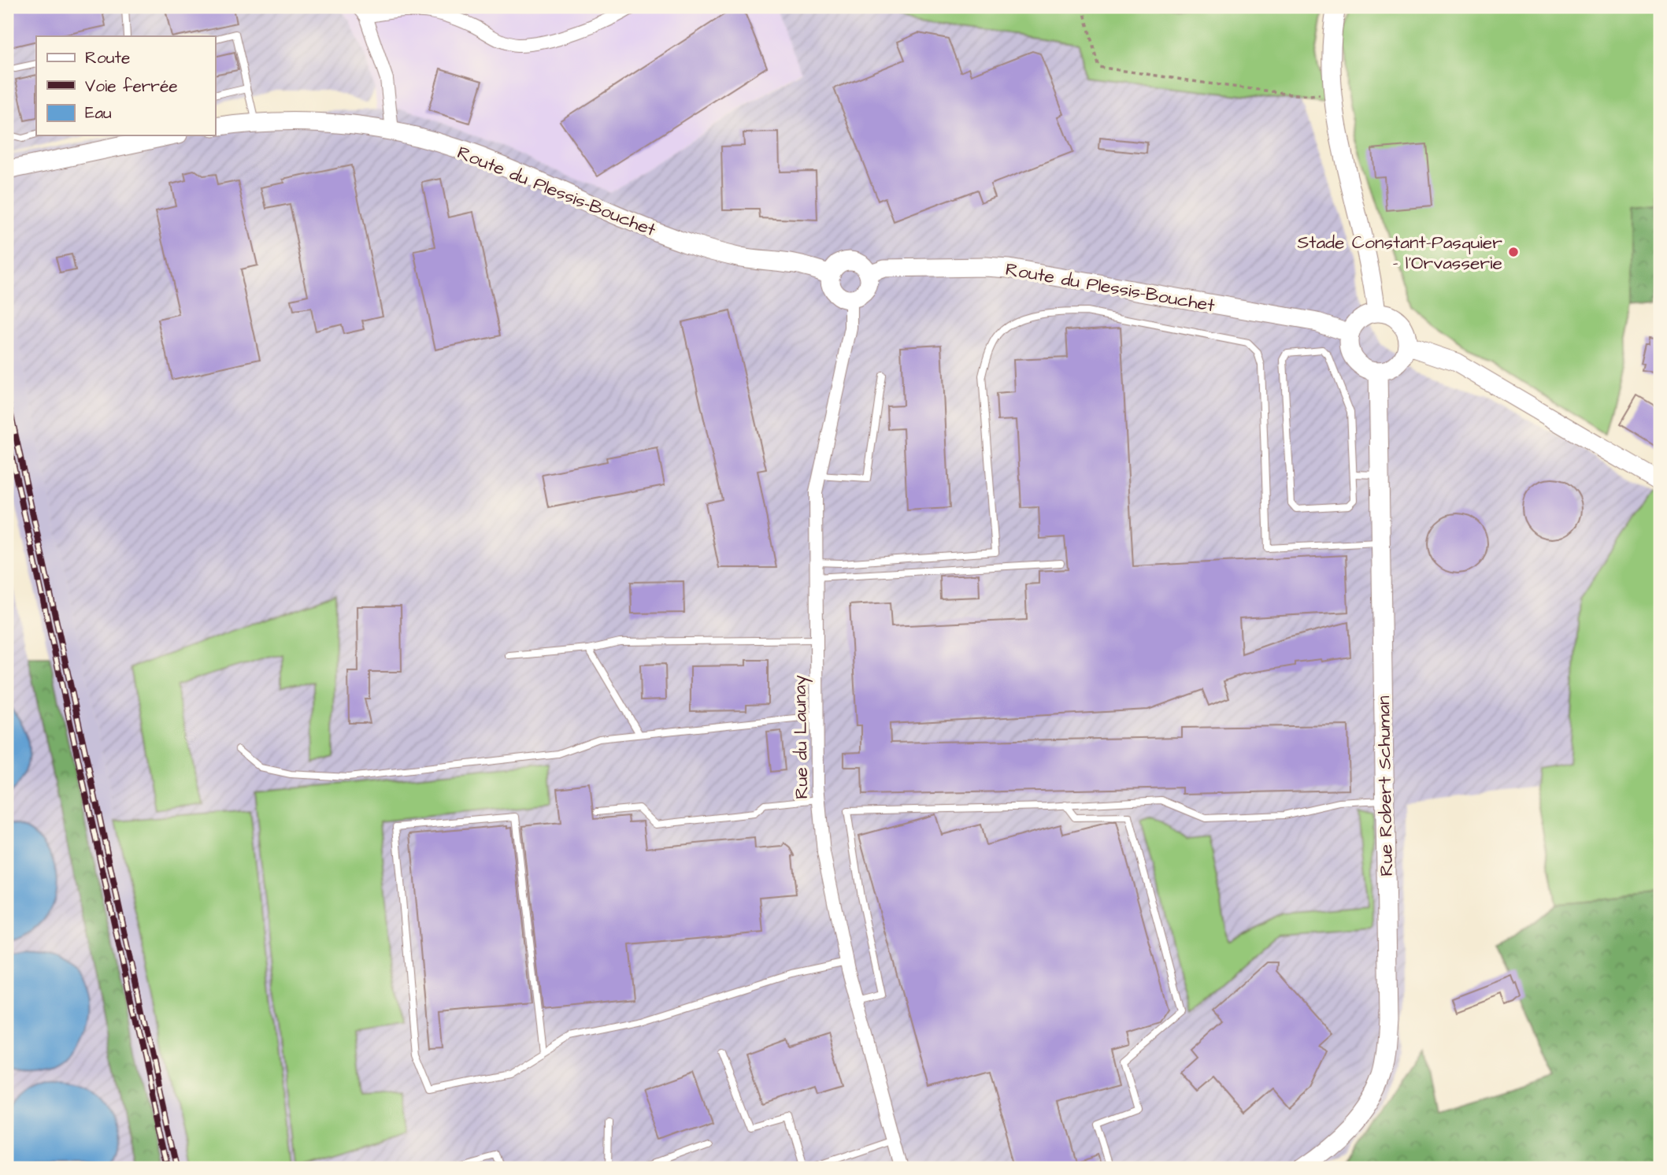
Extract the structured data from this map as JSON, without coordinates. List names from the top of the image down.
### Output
{
  "streets": {
    "street": ["Route du Plessis-Bouchet", "Rue du Launay", "Rue Robert Schuman"]
  },
  "crossings": [
    ["Route du Plessis-Bouchet", "Rue du Launay"],
    ["Route du Plessis-Bouchet", "Rue Robert Schuman"]
  ],
  "places": ["Stade Constant-Pasquier - l'Orvasserie"],
  "legend": ["Route", "Voie ferrée", "Eau"]
}
